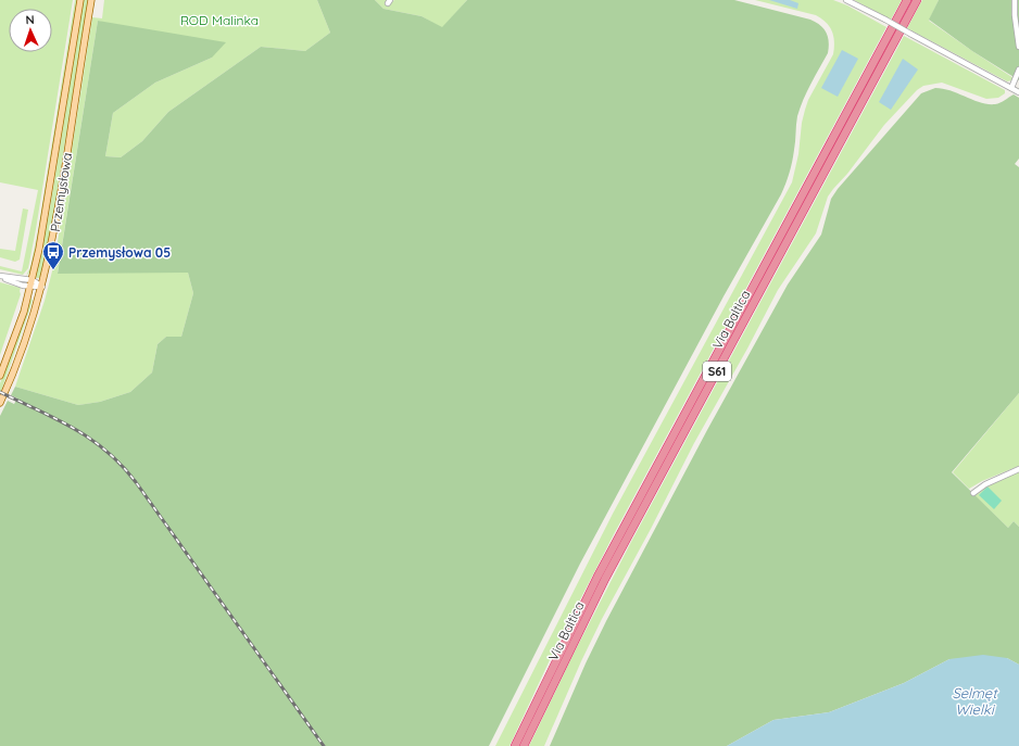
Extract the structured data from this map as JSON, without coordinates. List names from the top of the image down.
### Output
{
  "streets": {
    "highway": ["Via Baltica", "S61"],
    "main road": ["Przemysłowa"]
  },
  "water": ["Selmęt Wielki"],
  "parks": ["ROD Malinka"],
  "places": {
    "bus stop": ["Przemysłowa 05"]
  },
  "north": "top"
}
